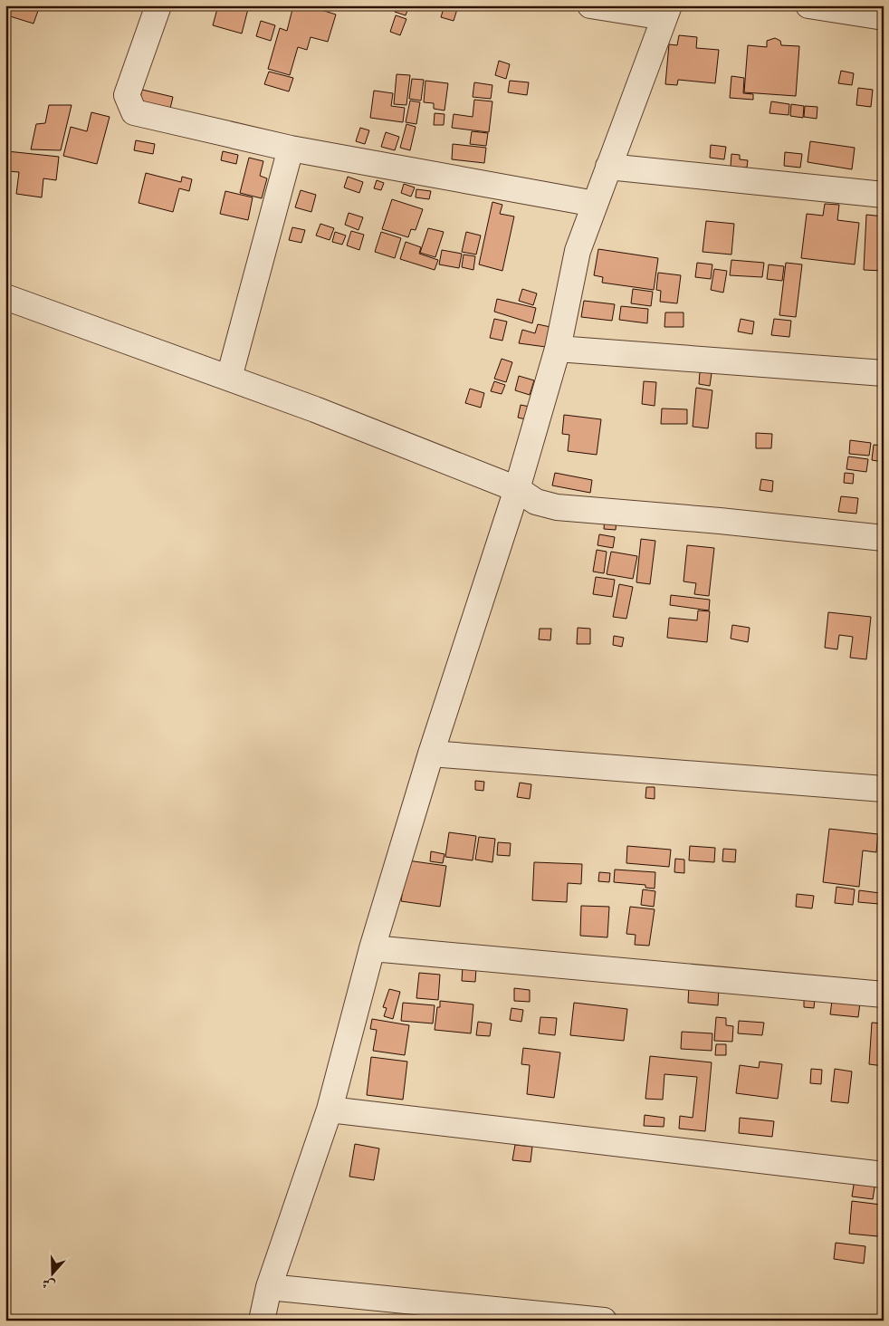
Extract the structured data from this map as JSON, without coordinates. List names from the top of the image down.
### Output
{
  "north": "bottom"
}
